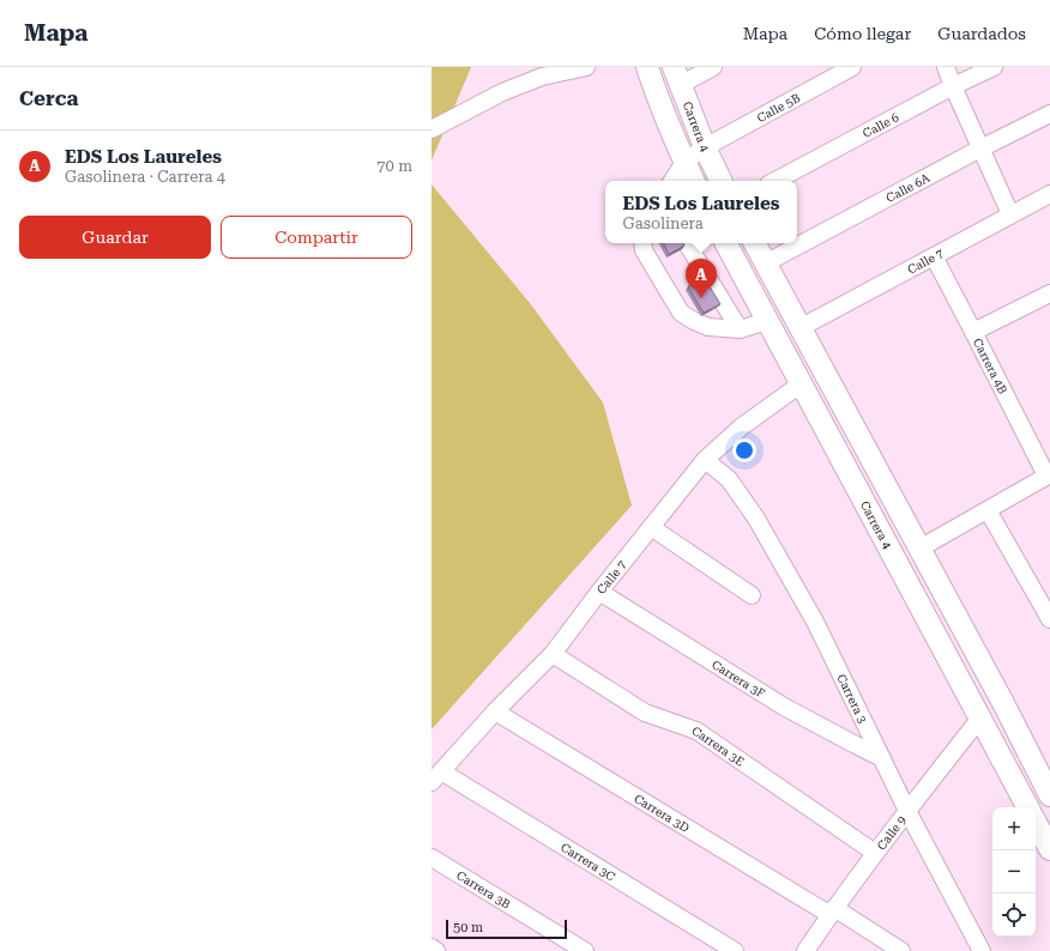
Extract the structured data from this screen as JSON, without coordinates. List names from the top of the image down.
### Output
{
  "streets": {
    "main road": ["Carrera 4"],
    "street": [
      "Calle 5B",
      "Calle 6",
      "Calle 6A",
      "Calle 7",
      "Carrera 4B",
      "Carrera 3F",
      "Carrera 3",
      "Carrera 3E",
      "Carrera 3D",
      "Calle 9",
      "Carrera 3C",
      "Carrera 3B"
    ]
  },
  "crossings": [
    ["Calle 5B", "Carrera 4"],
    ["Carrera 4", "Calle 6A"],
    ["Carrera 4", "Calle 7"],
    ["Carrera 4", "Calle 9"],
    ["Calle 7", "Carrera 4B"],
    ["Calle 7", "Carrera 3F"],
    ["Calle 7", "Carrera 3"],
    ["Calle 7", "Carrera 3E"],
    ["Calle 7", "Carrera 3D"],
    ["Calle 7", "Carrera 3C"],
    ["Carrera 3F", "Carrera 3"],
    ["Carrera 3", "Calle 9"],
    ["Carrera 3E", "Calle 9"],
    ["Carrera 3D", "Calle 9"]
  ],
  "scale_bar": "50 m",
  "page": {
    "header": "Mapa",
    "nav": ["Mapa", "Cómo llegar", "Guardados"],
    "heading": "Cerca",
    "list": [
      {
        "mark": "A",
        "name": "EDS Los Laureles",
        "note": "Gasolinera · Carrera 4",
        "value": "70 m"
      }
    ],
    "popup": ["EDS Los Laureles", "Gasolinera"],
    "buttons": ["Guardar", "Compartir"],
    "pins": "A",
    "map_buttons": ["+", "−"],
    "scale": "50 m"
  }
}
